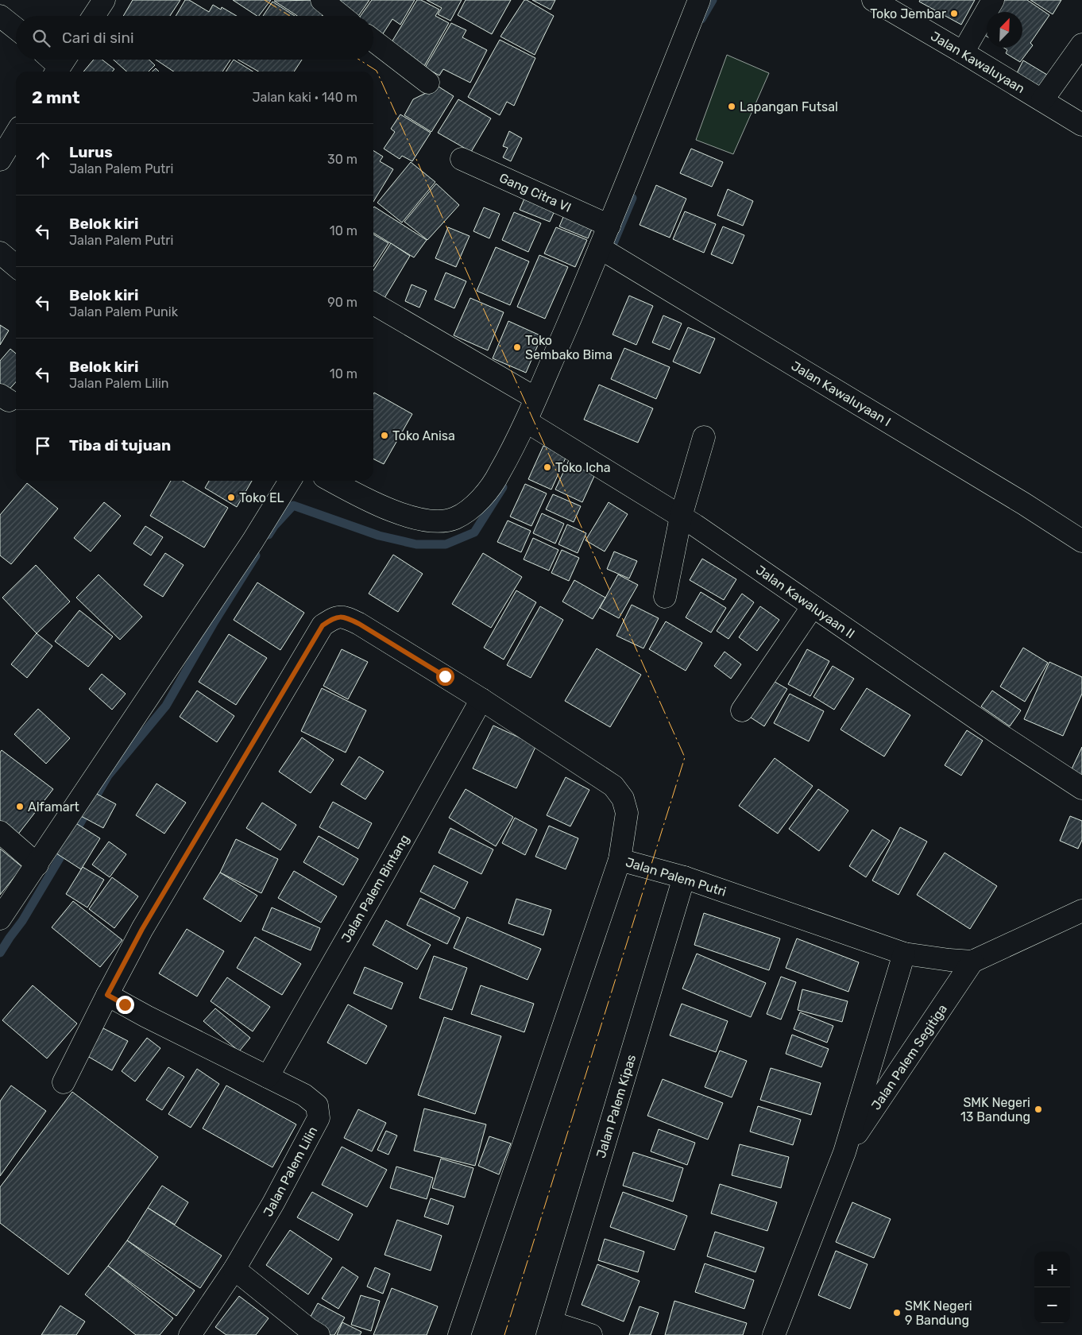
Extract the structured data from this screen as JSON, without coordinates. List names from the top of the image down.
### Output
{
  "streets": {
    "street": [
      "Jalan Kawaluyaan",
      "Gang Citra VI",
      "Jalan Kawaluyaan I",
      "Jalan Kawaluyaan II",
      "Jalan Palem Putri",
      "Jalan Palem Bintang",
      "Jalan Palem Segitiga",
      "Jalan Palem Kipas",
      "Jalan Palem Lilin"
    ]
  },
  "crossings": [
    ["Jalan Palem Putri", "Jalan Palem Bintang"],
    ["Jalan Palem Putri", "Jalan Palem Segitiga"],
    ["Jalan Palem Putri", "Jalan Palem Kipas"],
    ["Jalan Palem Putri", "Jalan Palem Lilin"],
    ["Jalan Palem Bintang", "Jalan Palem Lilin"]
  ],
  "places": [
    "Toko Jembar",
    "Lapangan Futsal",
    "Toko Sembako Bima",
    "Toko Anisa",
    "Toko Icha",
    "Toko EL",
    "Alfamart",
    "SMK Negeri 13 Bandung",
    "SMK Negeri 9 Bandung"
  ],
  "north": "top right",
  "page": {
    "search": "Cari di sini",
    "heading": ["2 mnt", "Jalan kaki · 140 m"],
    "list": [
      ["Lurus", "Jalan Palem Putri", "30 m"],
      ["Belok kiri", "Jalan Palem Putri", "10 m"],
      ["Belok kiri", "Jalan Palem Punik", "90 m"],
      ["Belok kiri", "Jalan Palem Lilin", "10 m"],
      "Tiba di tujuan"
    ],
    "map_buttons": ["+", "−"]
  }
}
